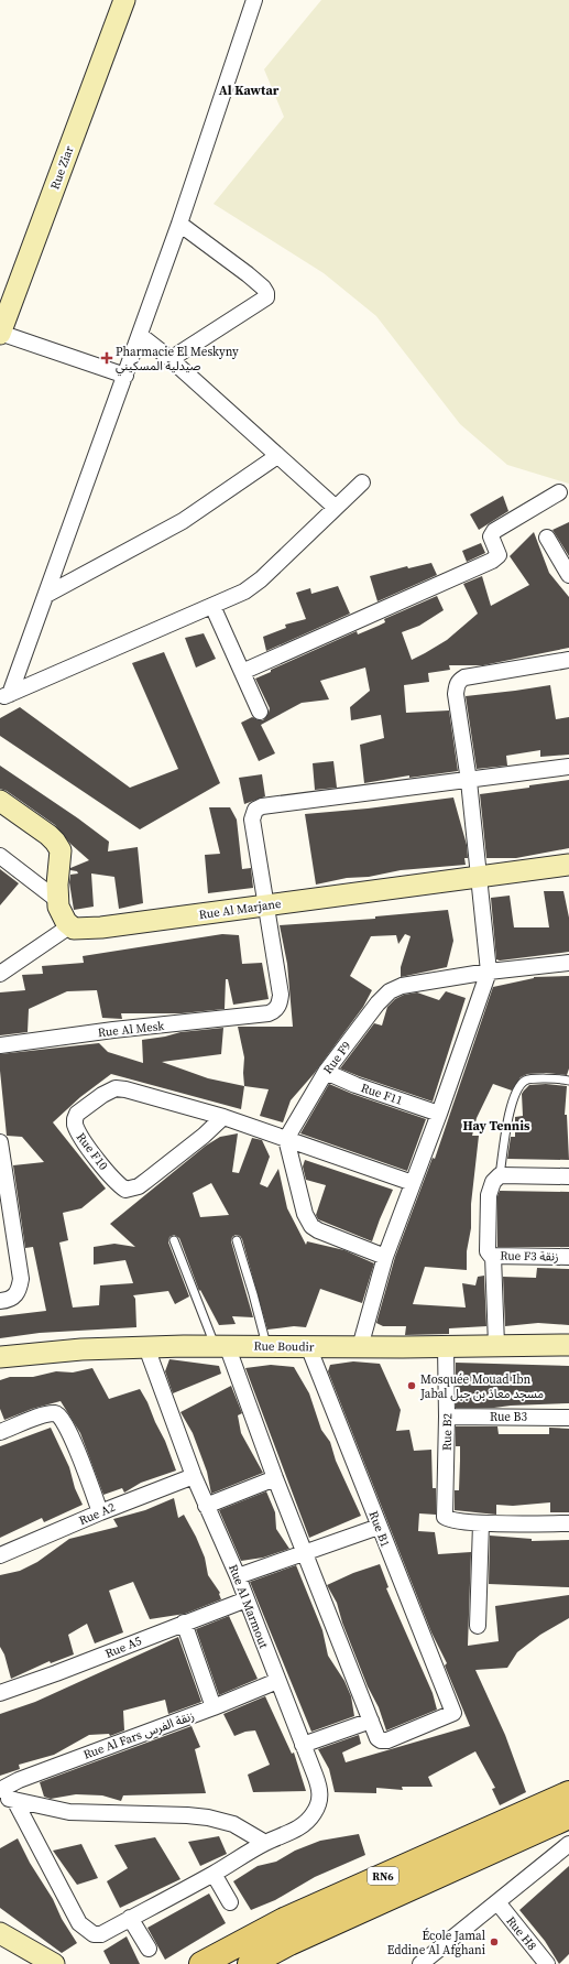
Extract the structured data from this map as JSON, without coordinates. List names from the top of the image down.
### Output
{
  "streets": {
    "main road": ["RN6"],
    "street": [
      "Rue Ziar",
      "Rue Al Marjane",
      "Rue Al Mesk",
      "Rue F9",
      "Rue F11",
      "Rue F10",
      "Rue F3 زنقة",
      "Rue Boudir",
      "Rue B3",
      "Rue B2",
      "Rue A2",
      "Rue B1",
      "Rue Al Marmout",
      "Rue A5",
      "Rue Al Fars زنقة الفرس",
      "Rue H8"
    ]
  },
  "crossings": [
    ["Rue Al Marjane", "Rue Al Mesk"],
    ["Rue F9", "Rue F11"],
    ["Rue F9", "Rue F10"],
    ["Rue Boudir", "Rue B2"],
    ["Rue Boudir", "Rue B1"],
    ["Rue Boudir", "Rue Al Marmout"],
    ["Rue B3", "Rue B2"],
    ["Rue A2", "Rue Al Marmout"],
    ["Rue Al Marmout", "Rue A5"],
    ["Rue Al Marmout", "Rue Al Fars زنقة الفرس"]
  ],
  "districts": ["Al Kawtar", "Hay Tennis"],
  "places": {
    "health": ["Pharmacie El Meskyny صيدلية المسكيني"],
    "other": ["Mosquée Mouad Ibn Jabal مسجد معاذ بن جبل", "École Jamal Eddine Al Afghani"]
  }
}
